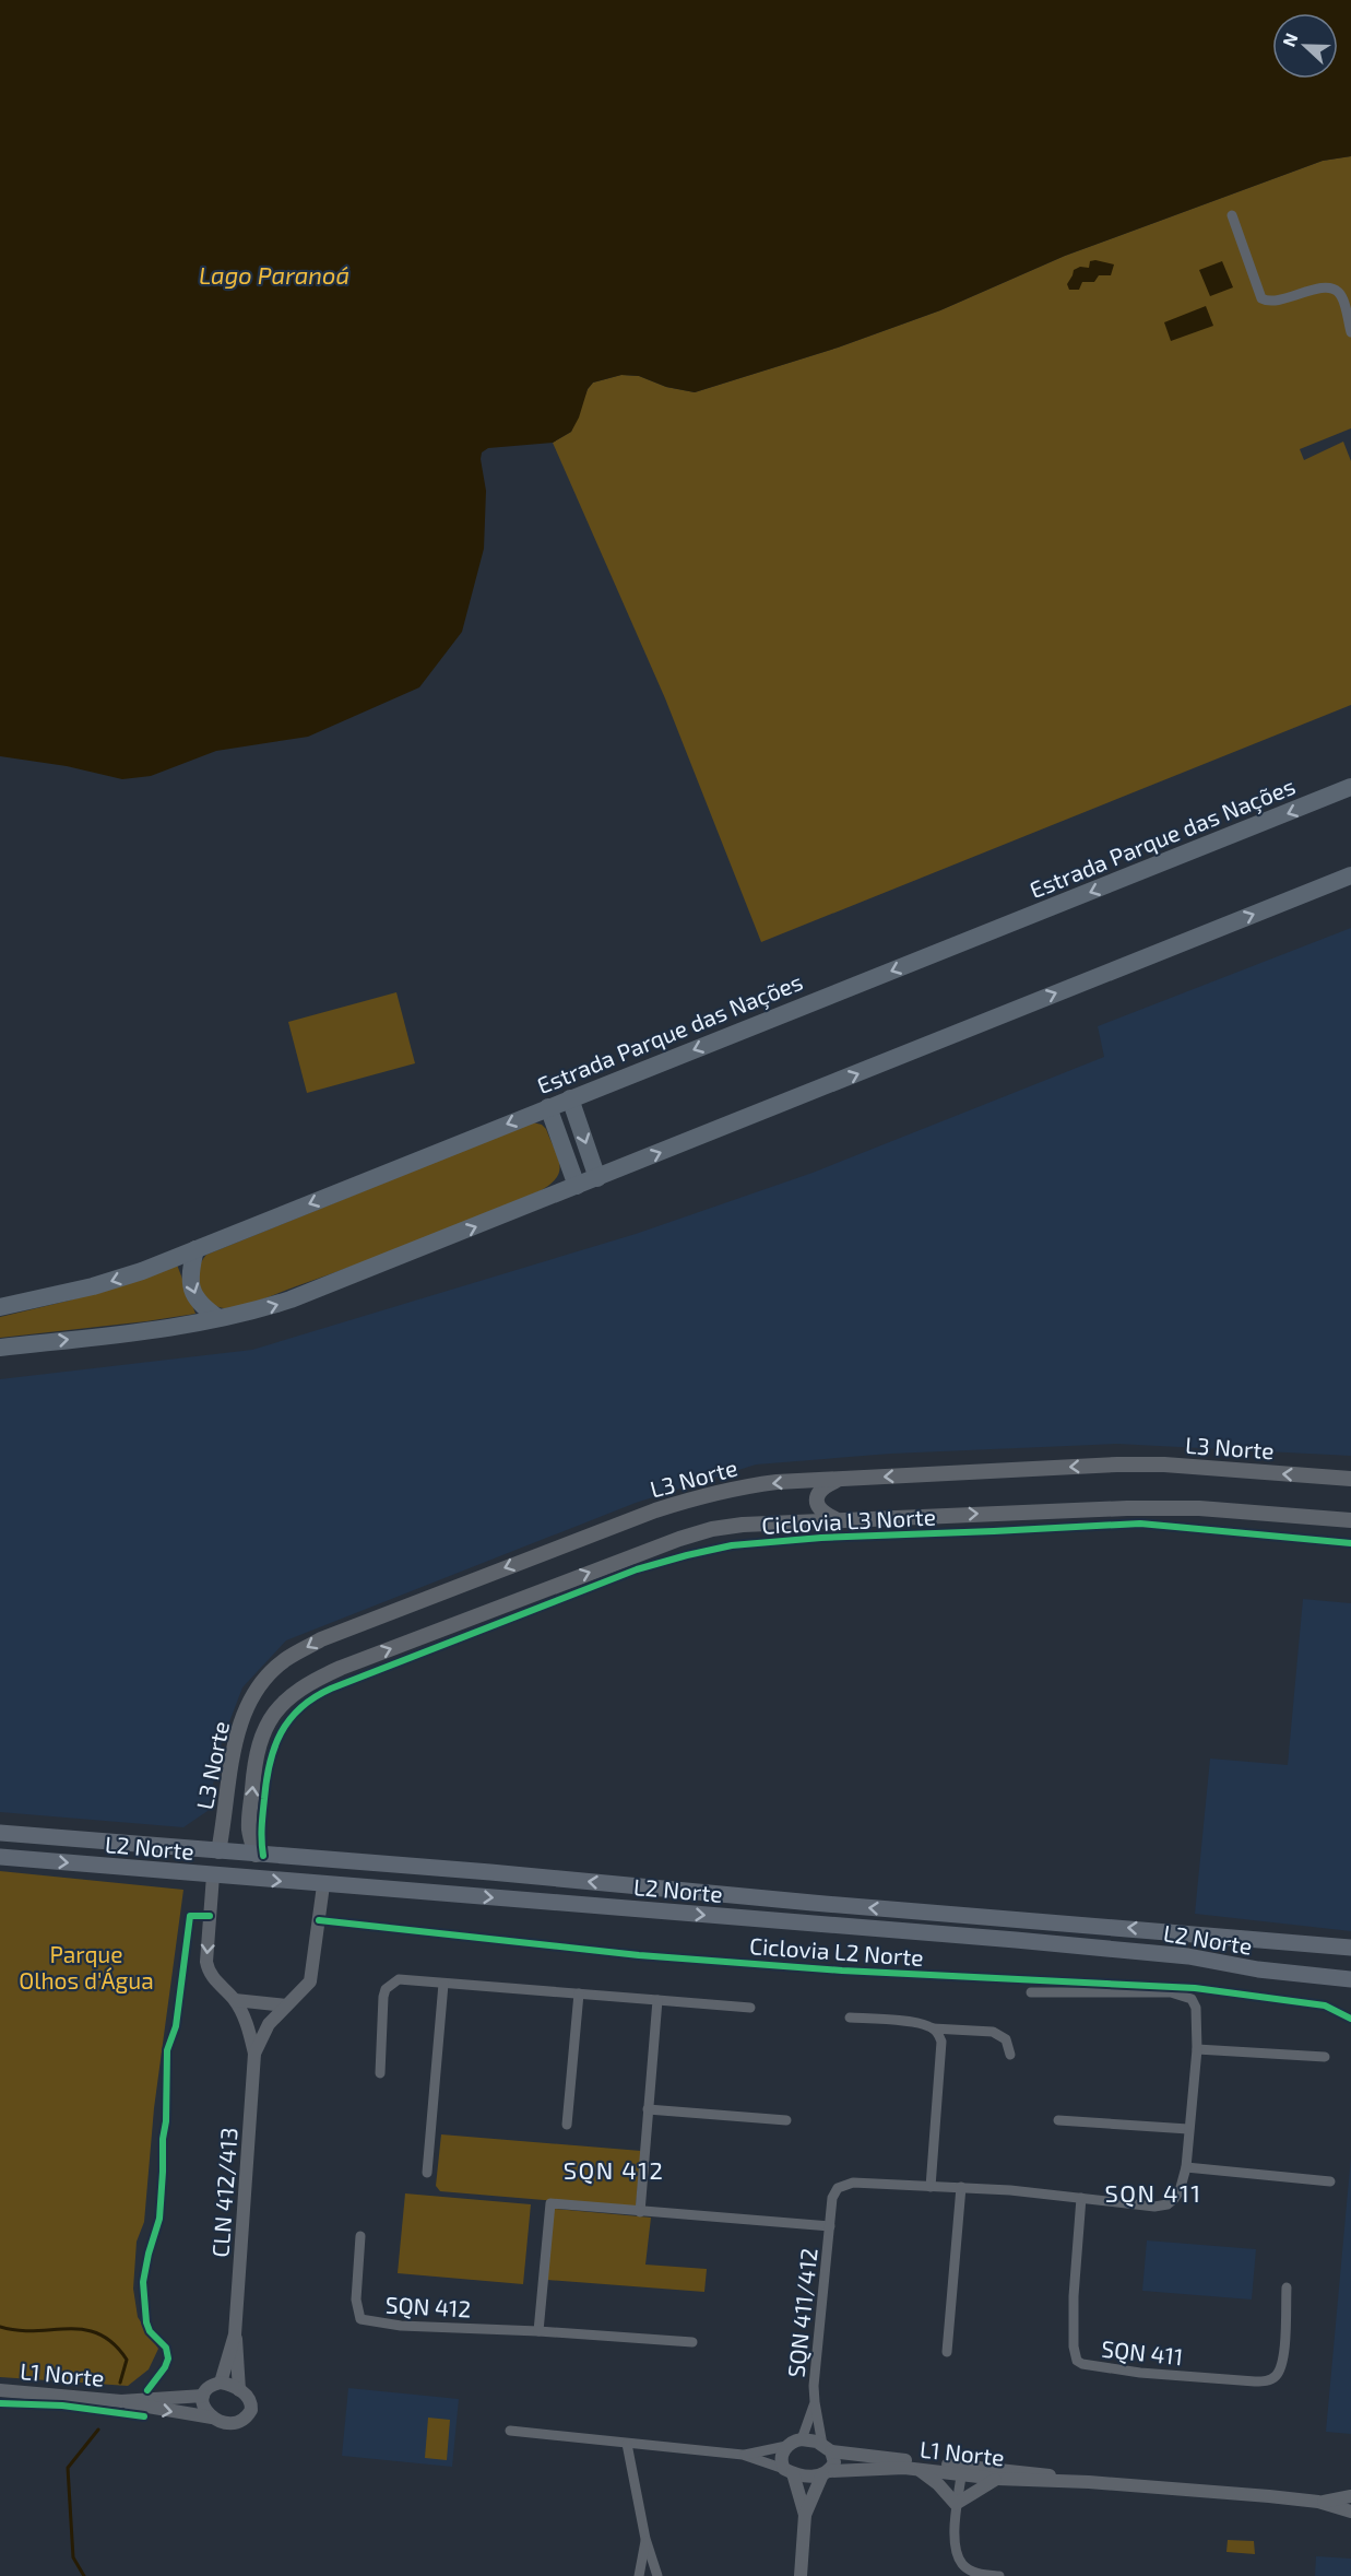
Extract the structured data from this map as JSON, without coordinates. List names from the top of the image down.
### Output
{
  "streets": {
    "highway": ["Estrada Parque das Nações"],
    "main road": ["L3 Norte", "L2 Norte"],
    "street": [
      "CLN 412/413",
      "SQN 412",
      "SQN 411/412",
      "SQN 411",
      "L1 Norte"
    ],
    "cycle path": ["Ciclovia L3 Norte", "Ciclovia L2 Norte"]
  },
  "crossings": [
    ["L3 Norte", "L2 Norte"],
    ["CLN 412/413", "L1 Norte"],
    ["SQN 411/412", "L1 Norte"]
  ],
  "districts": ["SQN 412", "SQN 411"],
  "water": ["Lago Paranoá"],
  "parks": ["Parque Olhos d'Água"],
  "north": "left"
}
